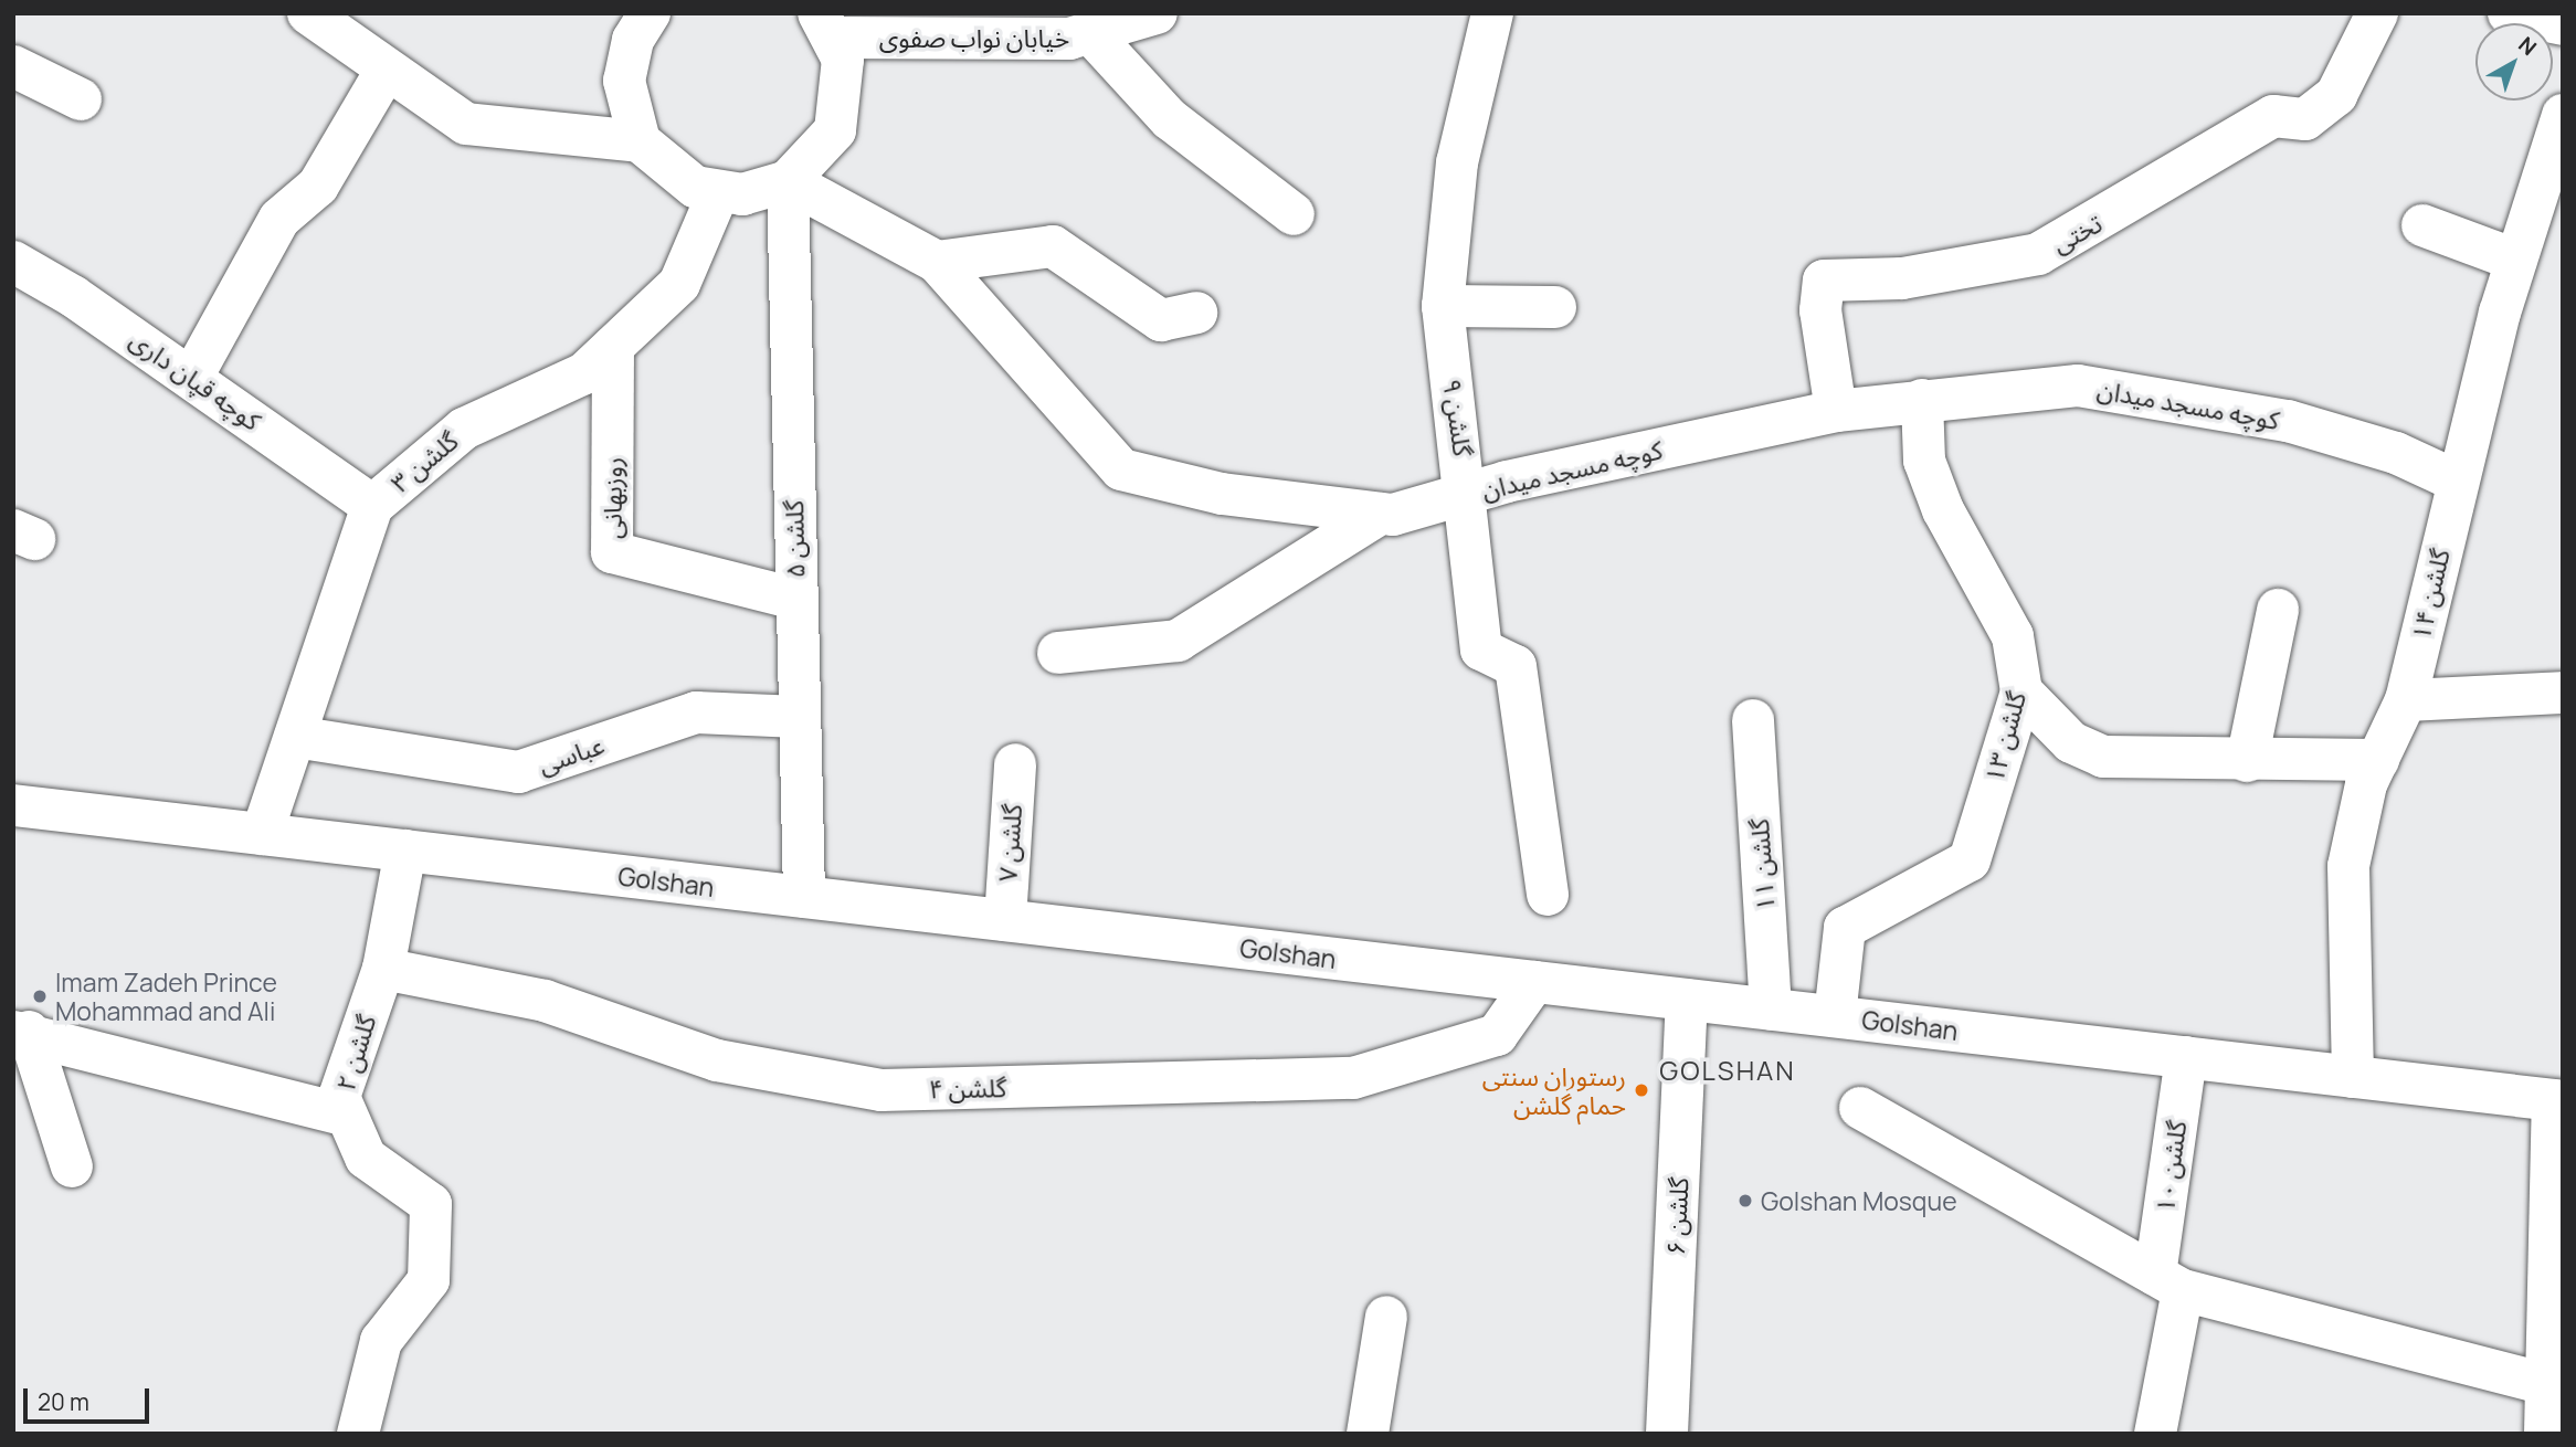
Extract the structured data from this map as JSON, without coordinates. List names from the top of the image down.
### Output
{
  "streets": {
    "street": [
      "خیابان نواب صفوی",
      "تختی",
      "کوچه قپان داری",
      "کوچه مسجد میدان",
      "گلشن ۹",
      "گلشن ۳",
      "روزبهانی",
      "گلشن ۵",
      "گلشن ۱۴",
      "گلشن ۱۳",
      "عباسی",
      "گلشن ۷",
      "گلشن ۱۱",
      "Golshan",
      "گلشن ۲",
      "گلشن ۴",
      "گلشن ۱۰",
      "گلشن ۶"
    ]
  },
  "crossings": [
    ["تختی", "کوچه مسجد میدان"],
    ["کوچه قپان داری", "گلشن ۳"],
    ["کوچه مسجد میدان", "گلشن ۹"],
    ["کوچه مسجد میدان", "گلشن ۵"],
    ["کوچه مسجد میدان", "گلشن ۱۴"],
    ["کوچه مسجد میدان", "گلشن ۱۳"],
    ["گلشن ۳", "روزبهانی"],
    ["گلشن ۳", "عباسی"],
    ["گلشن ۳", "Golshan"],
    ["روزبهانی", "گلشن ۵"],
    ["گلشن ۵", "عباسی"],
    ["گلشن ۵", "Golshan"],
    ["گلشن ۱۴", "Golshan"],
    ["گلشن ۱۳", "Golshan"],
    ["گلشن ۷", "Golshan"],
    ["گلشن ۱۱", "Golshan"],
    ["Golshan", "گلشن ۲"],
    ["Golshan", "گلشن ۴"],
    ["Golshan", "گلشن ۱۰"],
    ["Golshan", "گلشن ۶"],
    ["گلشن ۲", "گلشن ۴"]
  ],
  "districts": ["GOLSHAN"],
  "places": ["Imam Zadeh Prince Mohammad and Ali", "رستوران سنتی حمام گلشن", "Golshan Mosque"],
  "scale_bar": "20 m",
  "north": "top right"
}
